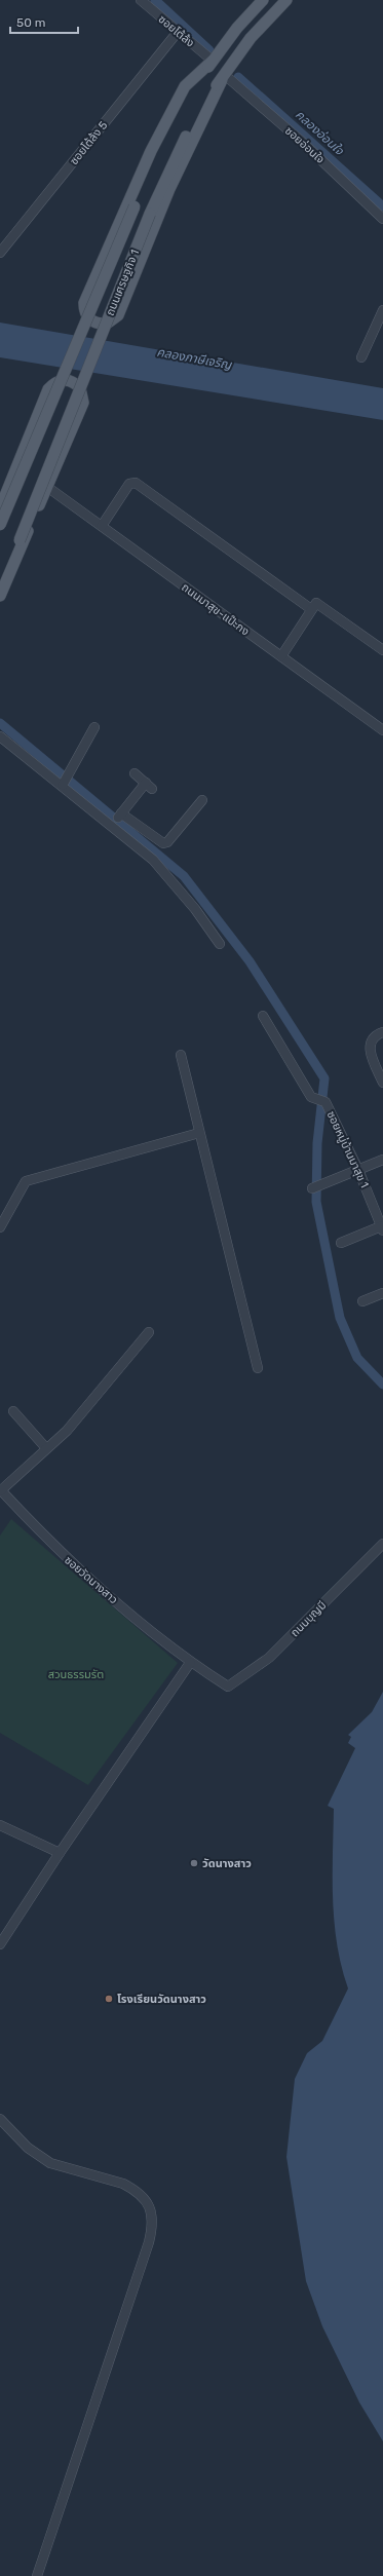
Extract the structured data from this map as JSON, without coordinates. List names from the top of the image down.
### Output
{
  "streets": {
    "main road": ["ถนนเศรษฐกิจ 1"],
    "street": [
      "ซอยโต้ล้ง",
      "ซอยโต้ล้ง 5",
      "ซอยอ่อนใจ",
      "ถนนมาสุข-แป๊ะกง",
      "ซอยหมู่บ้านมาสุข 1",
      "ซอยวัดนางสาว",
      "ถนนบุญมี"
    ]
  },
  "crossings": [
    ["ซอยโต้ล้ง", "ซอยโต้ล้ง 5"],
    ["ซอยโต้ล้ง", "ถนนเศรษฐกิจ 1"],
    ["ซอยอ่อนใจ", "ถนนเศรษฐกิจ 1"],
    ["ซอยวัดนางสาว", "ถนนบุญมี"]
  ],
  "water": ["คลองอ่อนใจ", "คลองภาษีเจริญ"],
  "parks": ["สวนธรรมรัต"],
  "places": ["วัดนางสาว", "โรงเรียนวัดนางสาว"],
  "scale_bar": "50 m"
}
